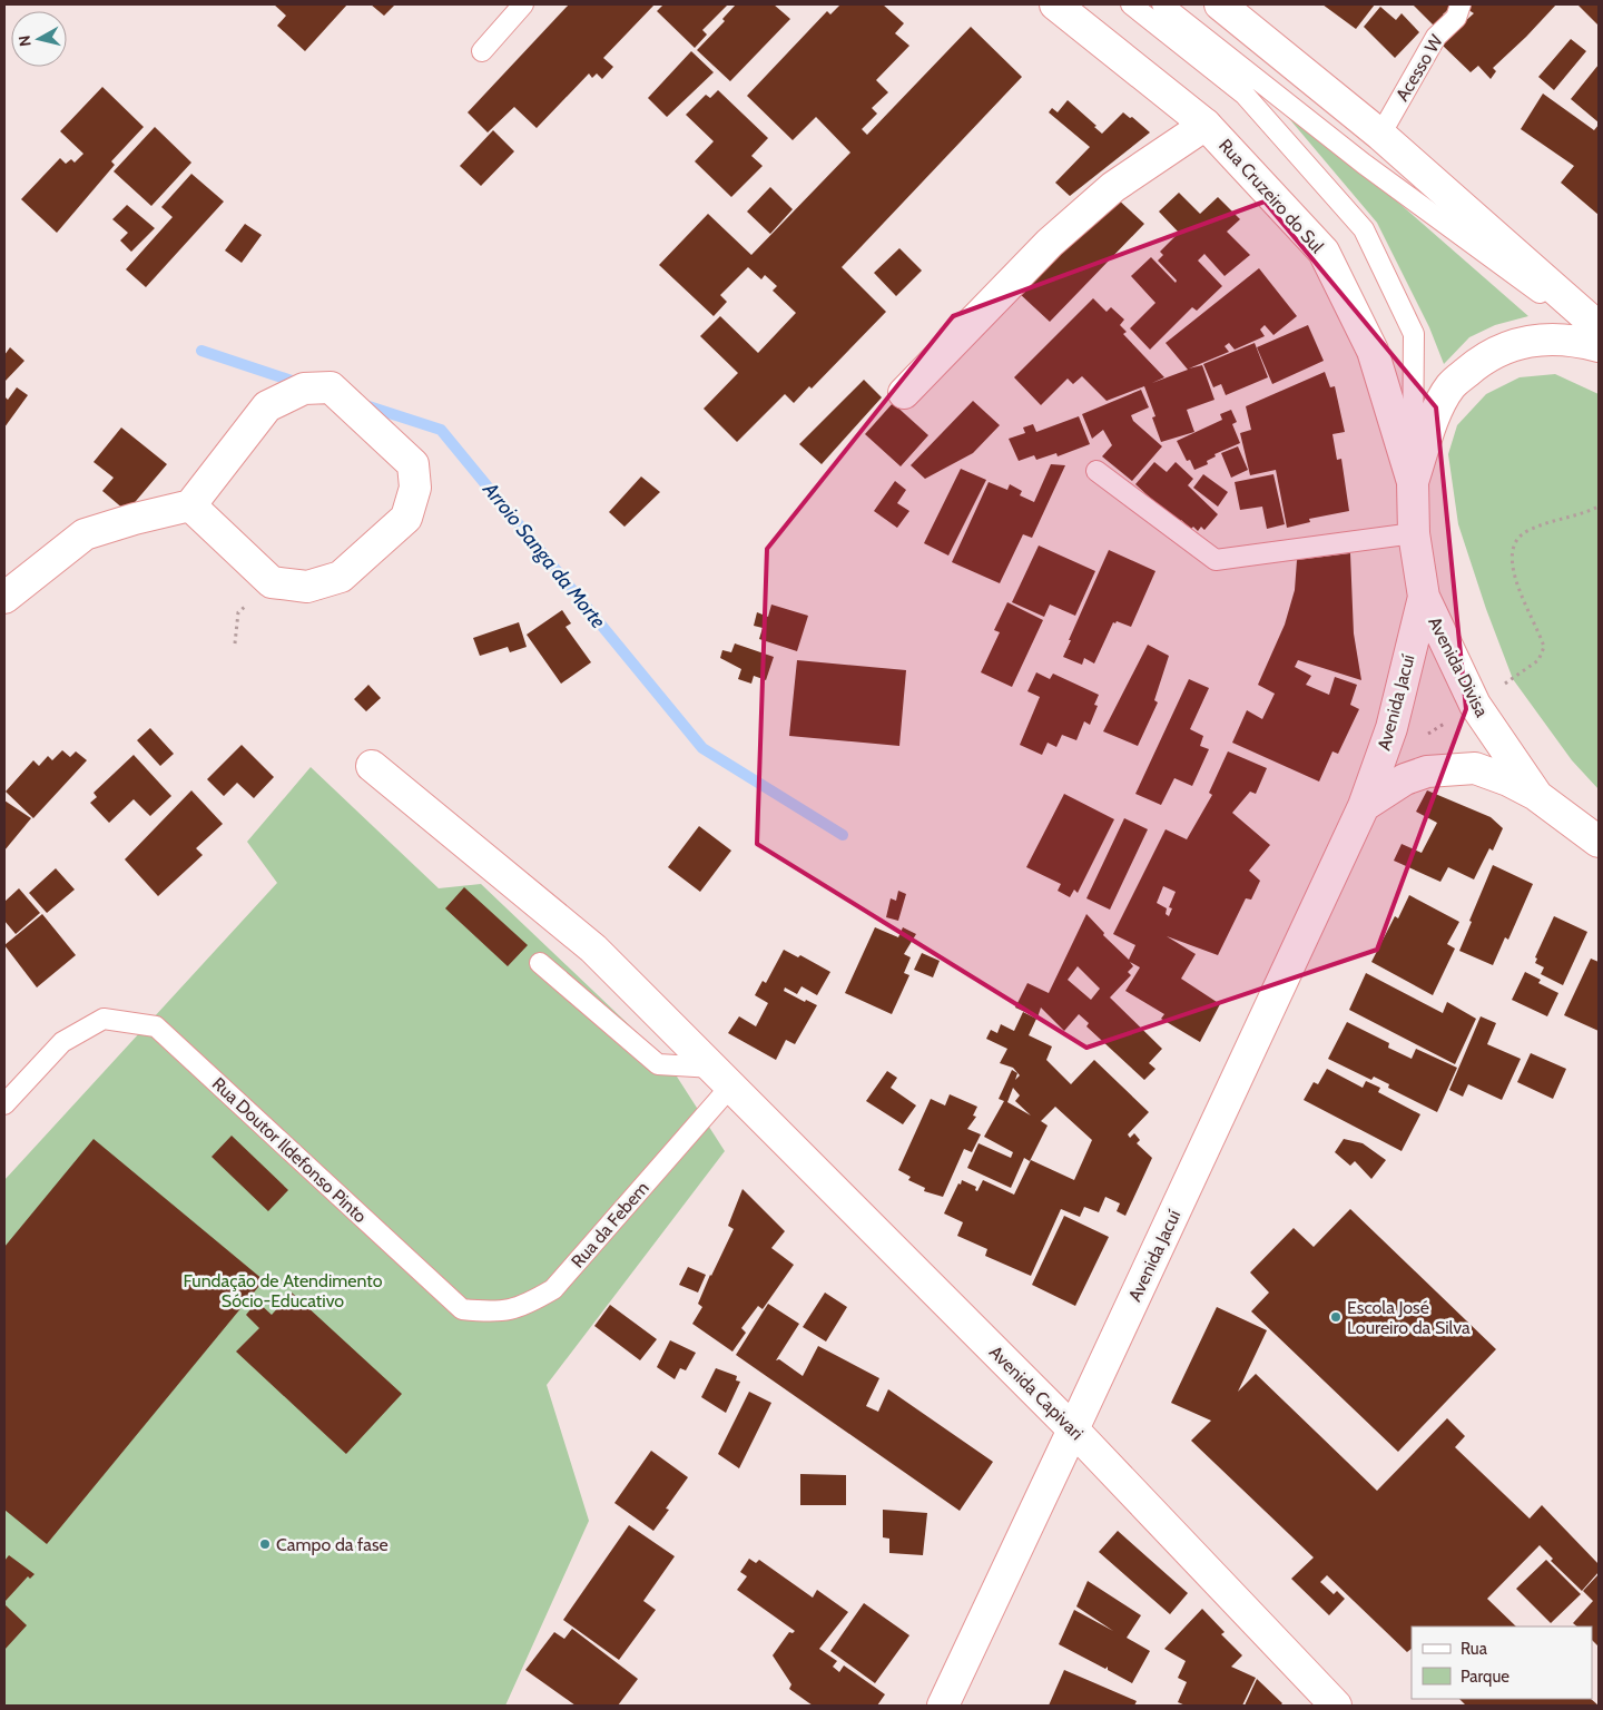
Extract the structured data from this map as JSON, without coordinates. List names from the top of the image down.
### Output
{
  "streets": {
    "street": [
      "Rua Cruzeiro do Sul",
      "Avenida Divisa",
      "Avenida Jacuí",
      "Avenida Capivari"
    ],
    "lane": ["Acesso W", "Rua Doutor Ildefonso Pinto", "Rua da Febem"]
  },
  "crossings": [
    ["Rua Cruzeiro do Sul", "Avenida Divisa"],
    ["Avenida Divisa", "Avenida Jacuí"],
    ["Avenida Jacuí", "Avenida Capivari"],
    ["Rua Doutor Ildefonso Pinto", "Rua da Febem"],
    ["Rua da Febem", "Avenida Capivari"]
  ],
  "water": ["Arroio Sanga da Morte"],
  "parks": ["Fundação de Atendimento Sócio-Educativo"],
  "places": ["Escola José Loureiro da Silva", "Campo da fase"],
  "legend": ["Rua", "Parque"],
  "north": "left"
}
